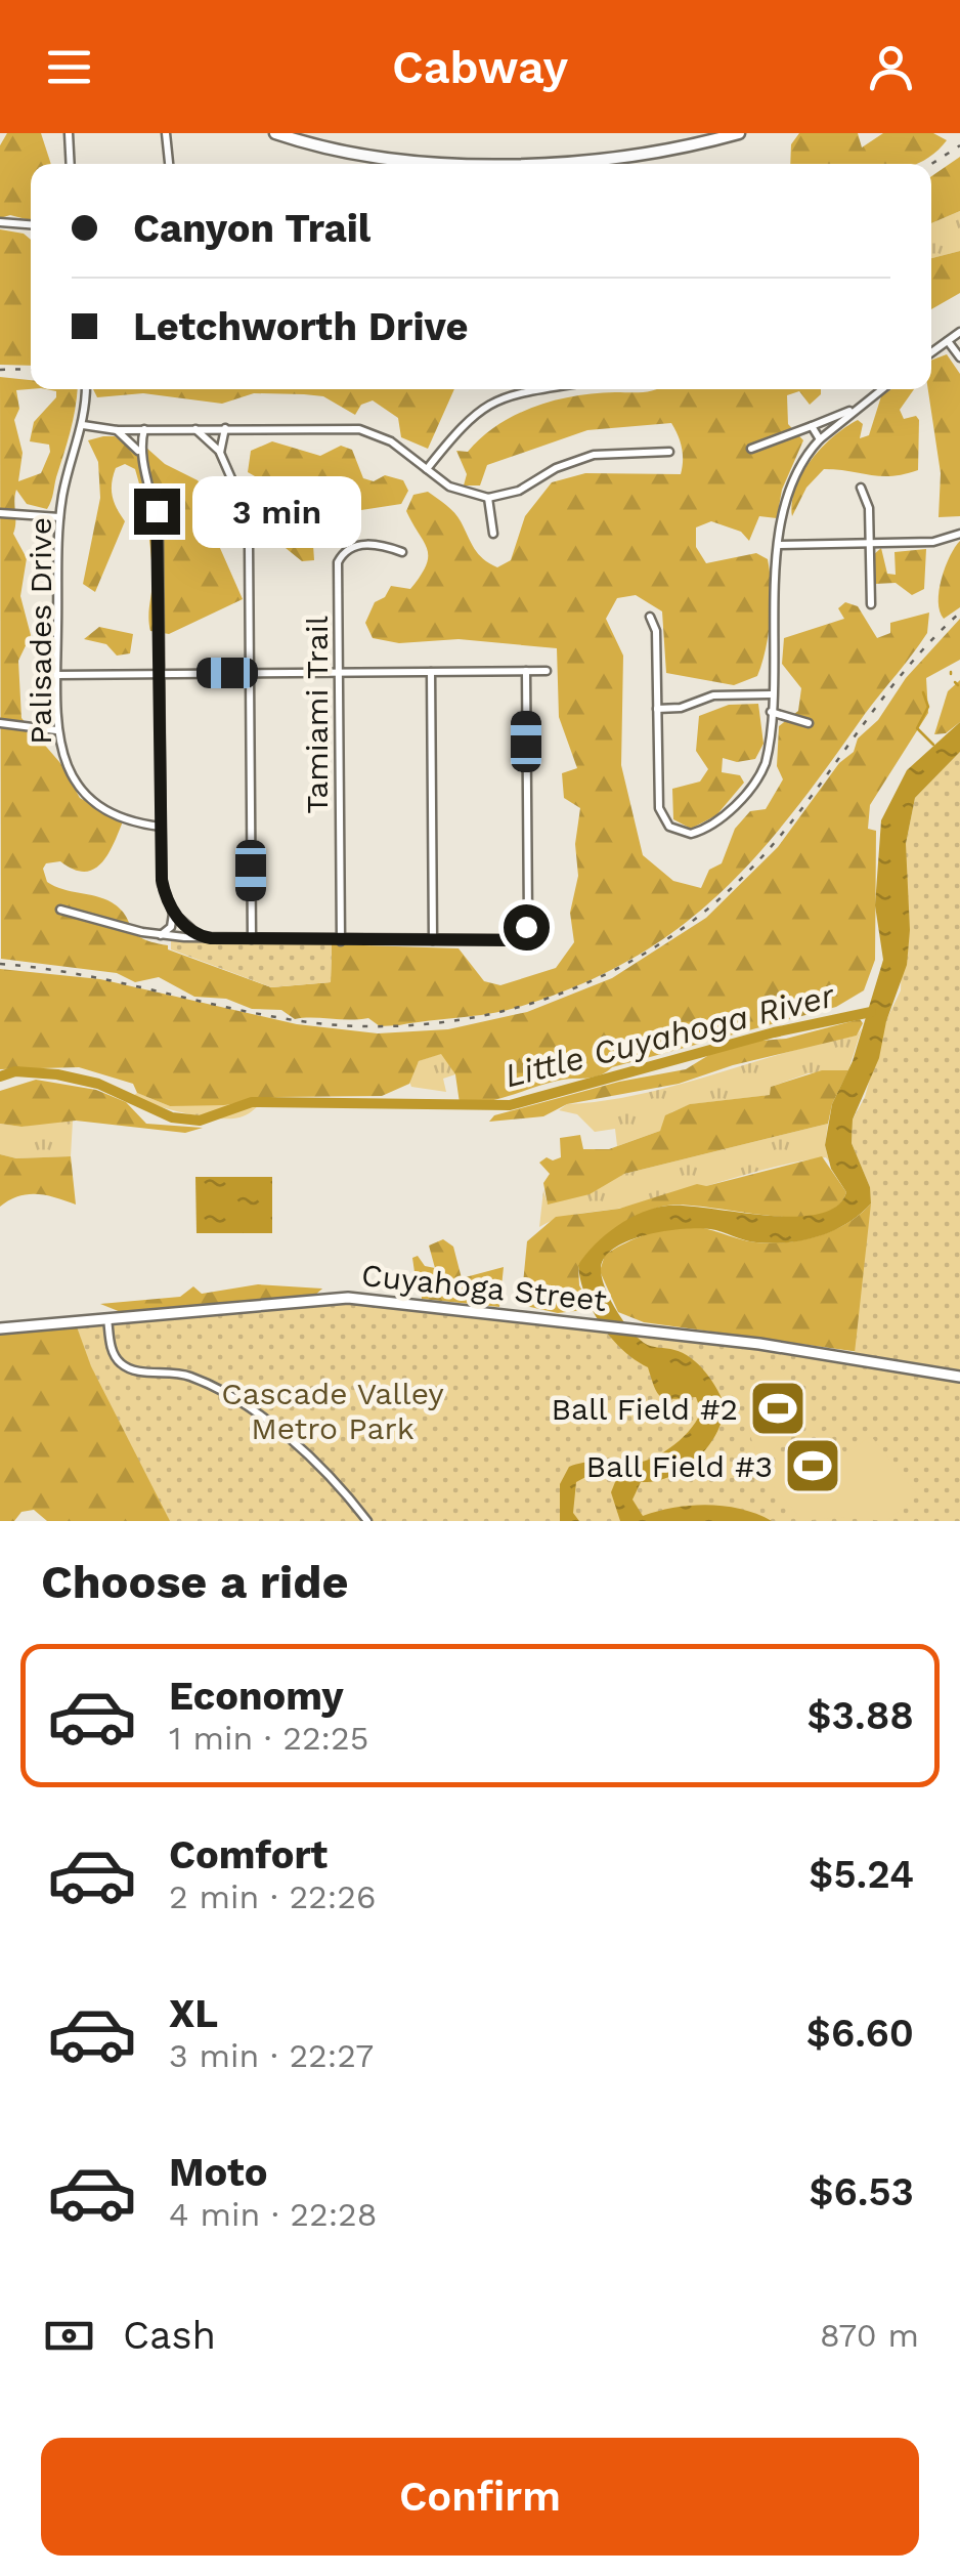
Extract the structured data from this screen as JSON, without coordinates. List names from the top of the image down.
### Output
{
  "streets": {
    "street": ["Palisades Drive", "Tamiami Trail", "Cuyahoga Street"]
  },
  "water": ["Little Cuyahoga River"],
  "parks": ["Cascade Valley Metro Park"],
  "places": {
    "sports": ["Ball Field #2", "Ball Field #3"]
  },
  "page": {
    "header": "Cabway",
    "banner": ["Canyon Trail", "Letchworth Drive"],
    "bubble": "3 min",
    "heading": "Choose a ride",
    "list": [
      {
        "name": "Economy",
        "note": "1 min · 22:25",
        "value": "$3.88"
      },
      {
        "name": "Comfort",
        "note": "2 min · 22:26",
        "value": "$5.24"
      },
      {
        "name": "XL",
        "note": "3 min · 22:27",
        "value": "$6.60"
      },
      {
        "name": "Moto",
        "note": "4 min · 22:28",
        "value": "$6.53"
      }
    ],
    "pay": ["Cash", "870 m"],
    "buttons": "Confirm"
  }
}
